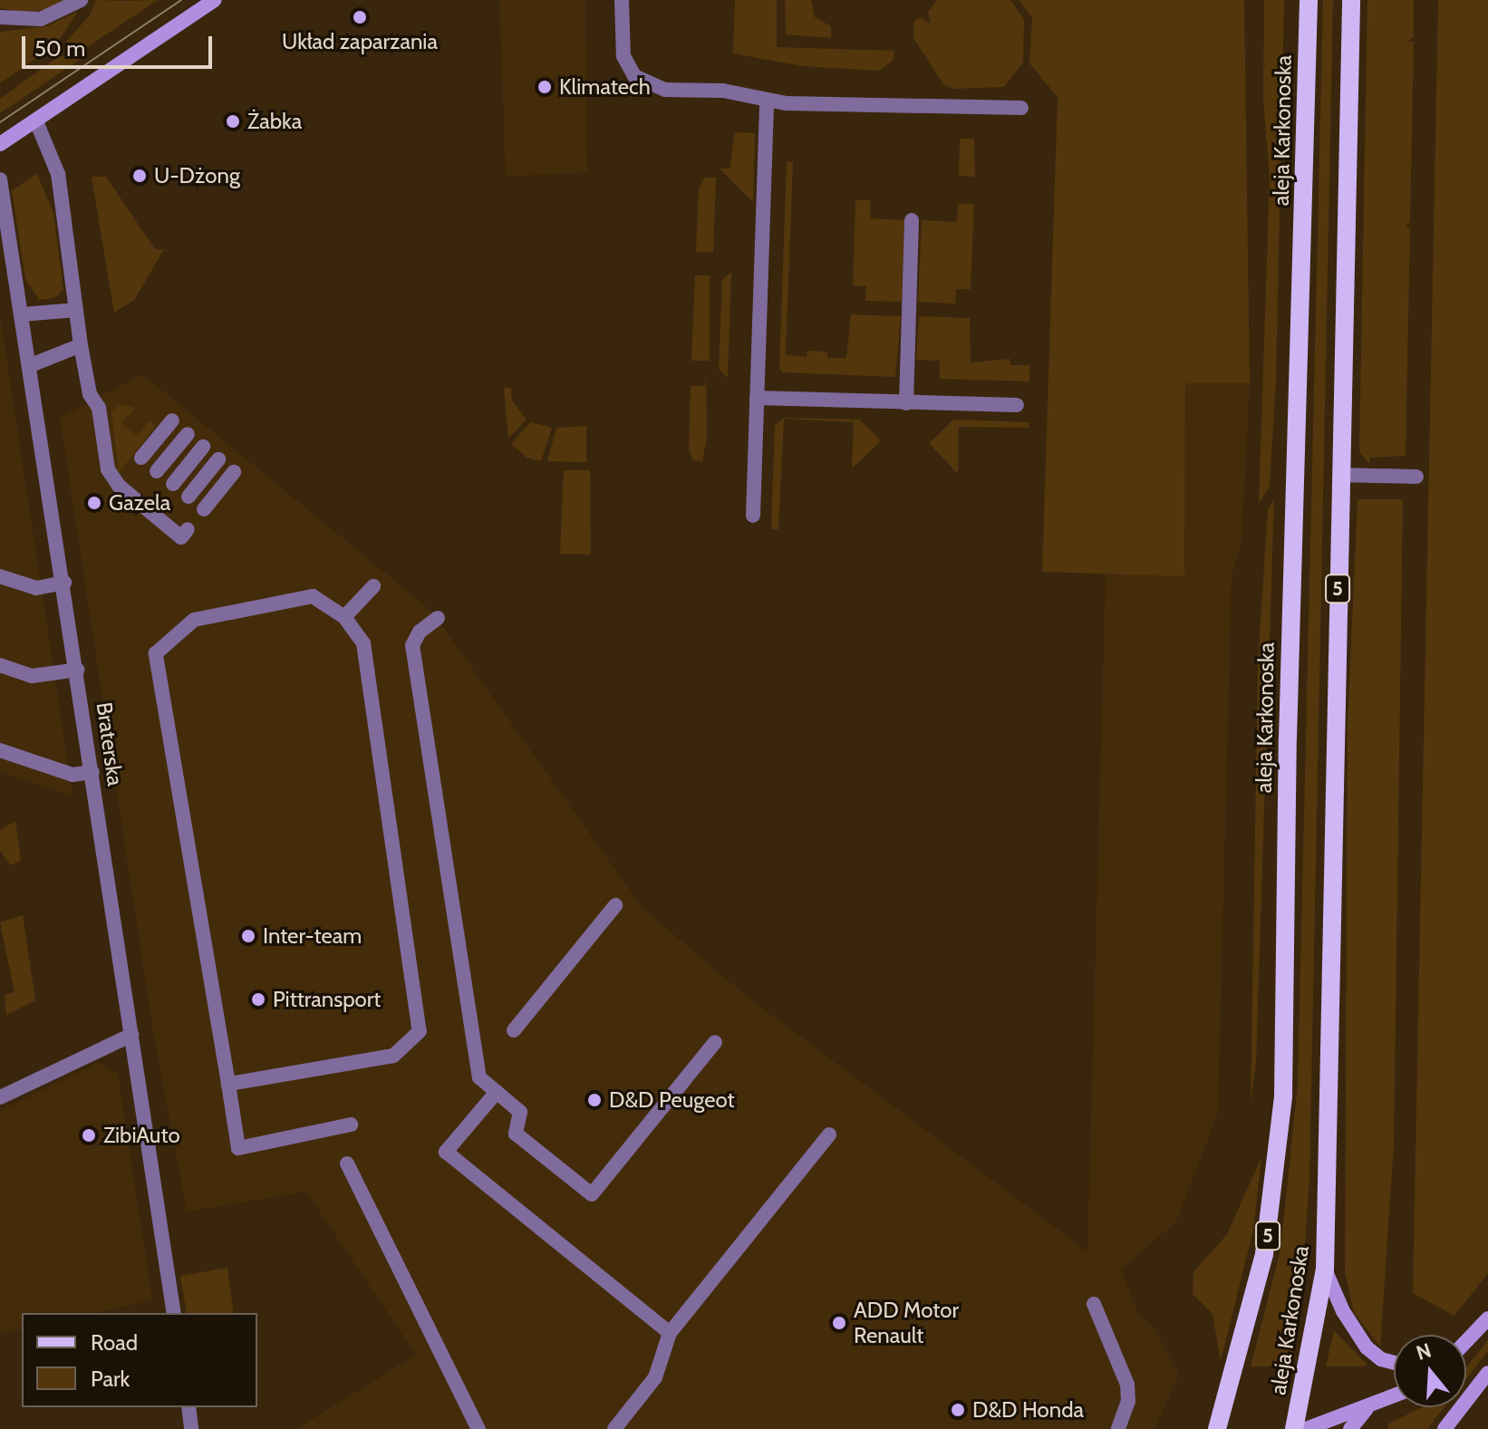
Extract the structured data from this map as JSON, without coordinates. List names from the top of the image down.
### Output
{
  "streets": {
    "main road": ["aleja Karkonoska", "5"],
    "street": ["Braterska"]
  },
  "places": [
    "Układ zaparzania",
    "Klimatech",
    "Żabka",
    "U-Dżong",
    "Gazela",
    "Inter-team",
    "Pittransport",
    "D&D Peugeot",
    "ZibiAuto",
    "ADD Motor Renault",
    "D&D Honda"
  ],
  "legend": ["Road", "Park"],
  "scale_bar": "50 m",
  "north": "top"
}
